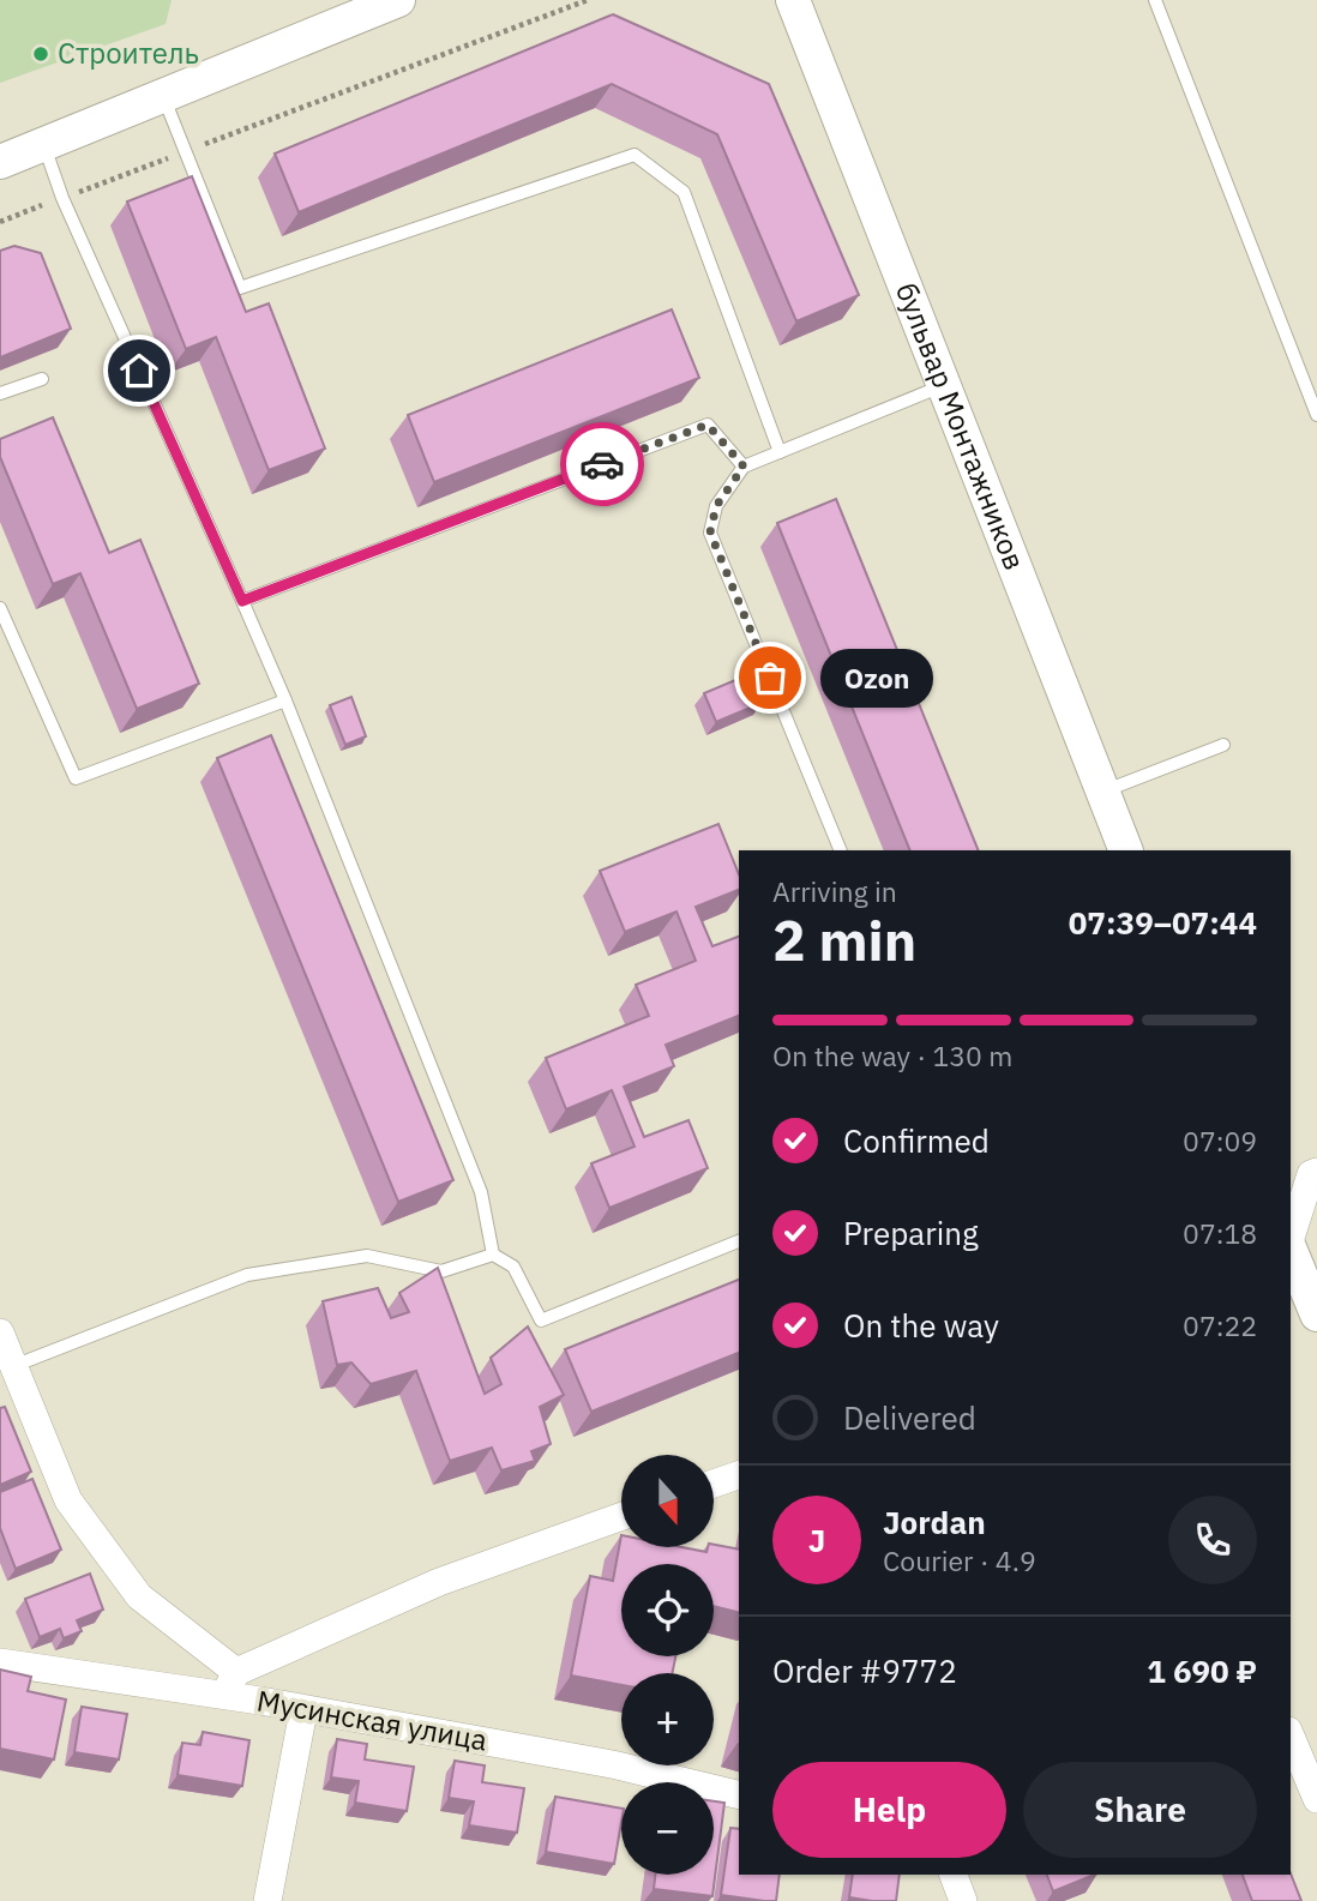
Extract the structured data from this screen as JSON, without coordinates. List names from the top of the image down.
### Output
{
  "streets": {
    "street": ["бульвар Монтажников", "Мусинская улица"]
  },
  "places": ["Строитель", "Ozon"],
  "north": "bottom",
  "page": {
    "bubble": "Ozon",
    "heading": ["2 min", "Arriving in", "07:39–07:44"],
    "panel": [
      "Jordan",
      "Courier · 4.9",
      "Order #9772",
      "1 690 ₽"
    ],
    "bar": "On the way · 130 m",
    "list": [
      ["Confirmed", "07:09"],
      ["Preparing", "07:18"],
      ["On the way", "07:22"],
      "Delivered"
    ],
    "map_buttons": ["+", "−"],
    "round": "J",
    "buttons": ["Help", "Share"]
  }
}
